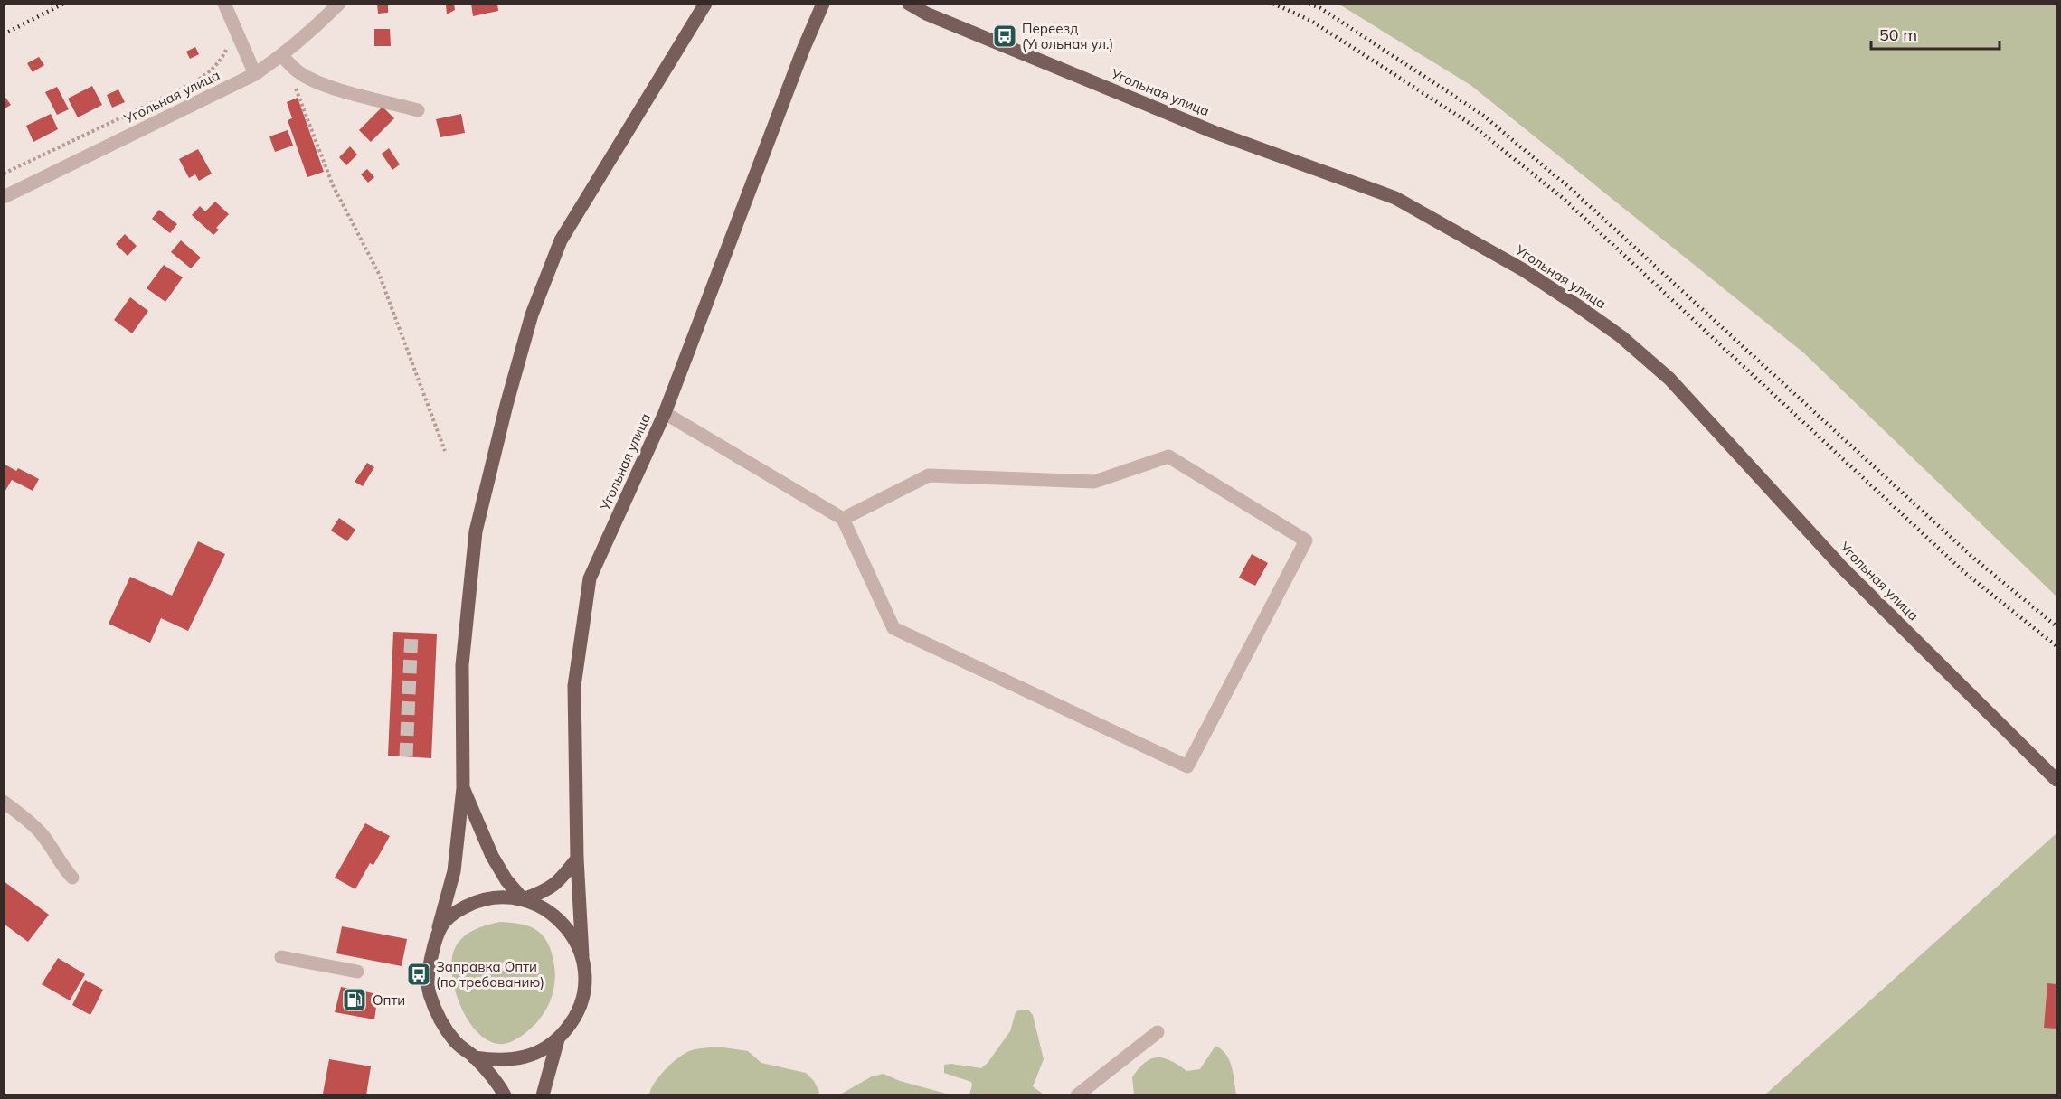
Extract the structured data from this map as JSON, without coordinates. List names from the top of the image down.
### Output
{
  "streets": {
    "main road": ["Угольная улица"]
  },
  "places": {
    "bus stop": ["Переезд (Угольная ул.)", "Заправка Опти (по требованию)"],
    "fuel station": ["Опти"]
  },
  "scale_bar": "50 m"
}
